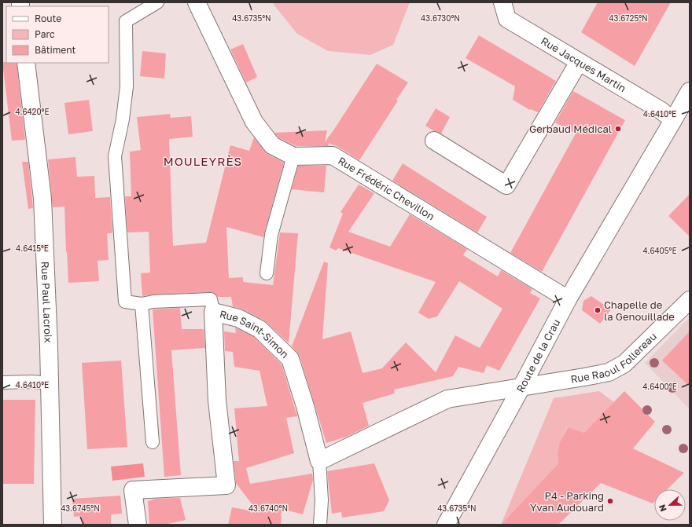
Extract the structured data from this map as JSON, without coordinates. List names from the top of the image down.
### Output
{
  "streets": {
    "street": [
      "Rue Jacques Martin",
      "Rue Frédéric Chevillon",
      "Rue Paul Lacroix",
      "Rue Saint-Simon",
      "Route de la Crau",
      "Rue Raoul Follereau"
    ]
  },
  "crossings": [
    ["Rue Jacques Martin", "Route de la Crau"],
    ["Rue Frédéric Chevillon", "Route de la Crau"],
    ["Route de la Crau", "Rue Raoul Follereau"]
  ],
  "districts": ["MOULEYRÈS"],
  "places": ["Gerbaud Médical", "Chapelle de la Genouillade", "P4 - Parking Yvan Audouard"],
  "legend": ["Route", "Parc", "Bâtiment"],
  "north": "left",
  "coordinates": [
    "43.6735°N",
    "43.6730°N",
    "43.6725°N",
    "4.6420°E",
    "4.6410°E",
    "4.6415°E",
    "4.6405°E",
    "4.6400°E",
    "43.6745°N",
    "43.6740°N"
  ]
}
